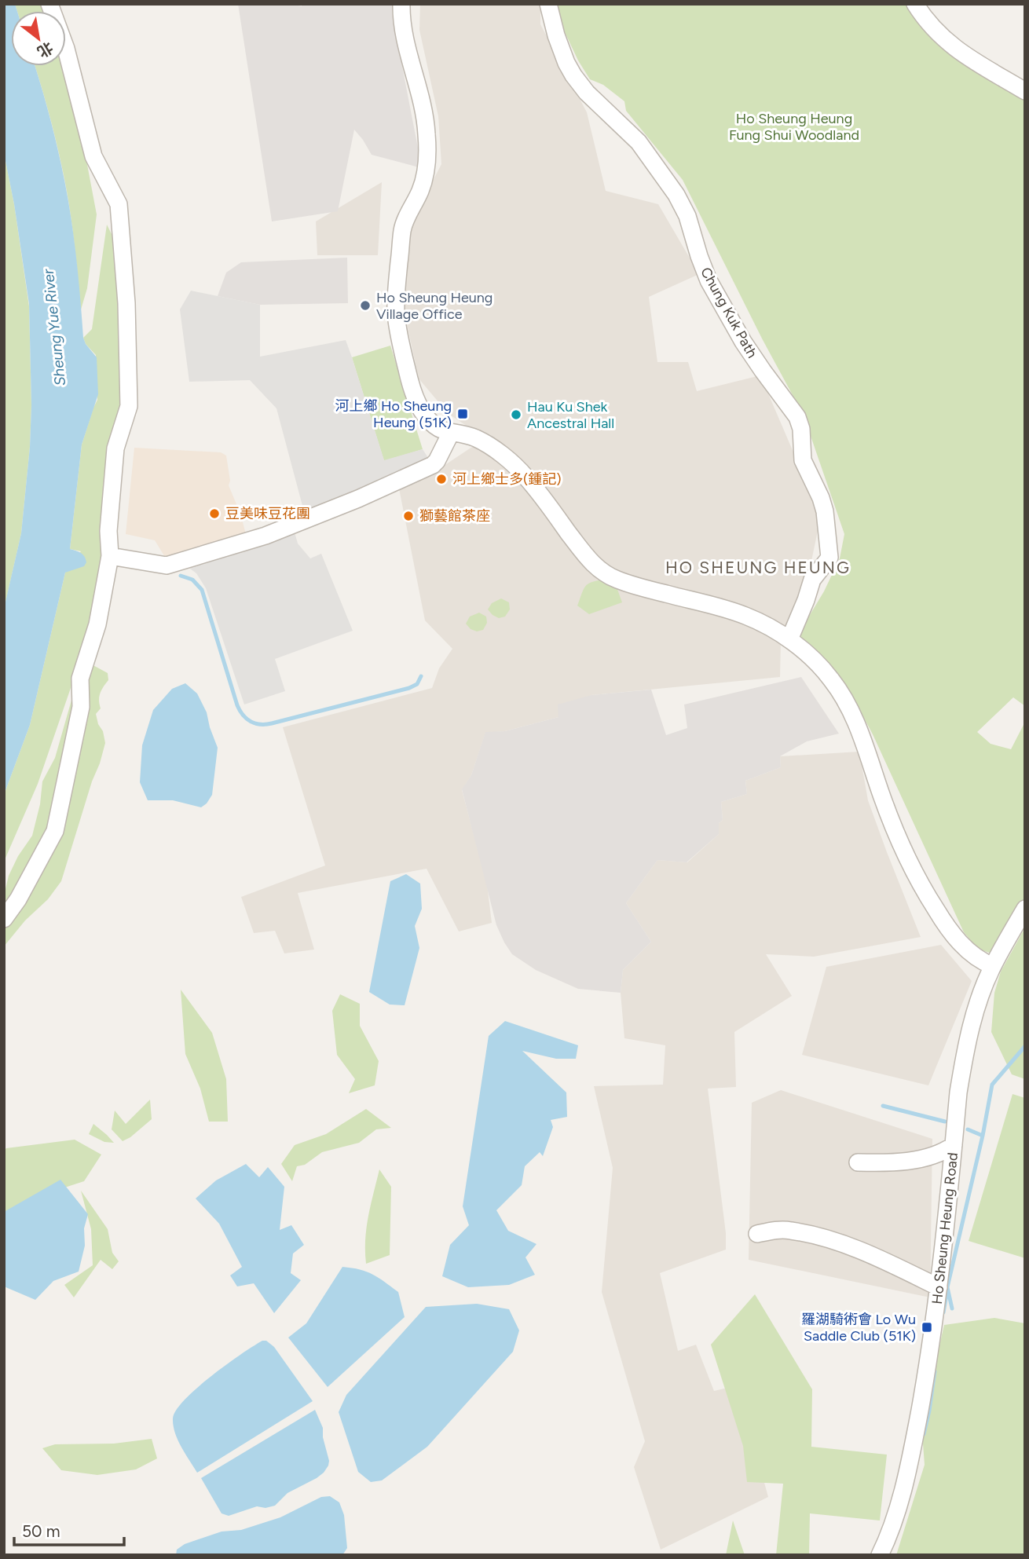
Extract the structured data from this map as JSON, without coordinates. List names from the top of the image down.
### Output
{
  "streets": {
    "street": ["Chung Kuk Path", "Ho Sheung Heung Road"]
  },
  "districts": ["HO SHEUNG HEUNG"],
  "water": ["Sheung Yue River"],
  "parks": ["Ho Sheung Heung Fung Shui Woodland"],
  "places": {
    "other": [
      "Ho Sheung Heung Village Office",
      "Hau Ku Shek Ancestral Hall",
      "河上鄉士多(鍾記)",
      "豆美味豆花團",
      "獅藝館茶座"
    ],
    "transit": ["河上鄉 Ho Sheung Heung (51K)", "羅湖騎術會 Lo Wu Saddle Club (51K)"]
  },
  "scale_bar": "50 m",
  "north": "bottom right"
}
